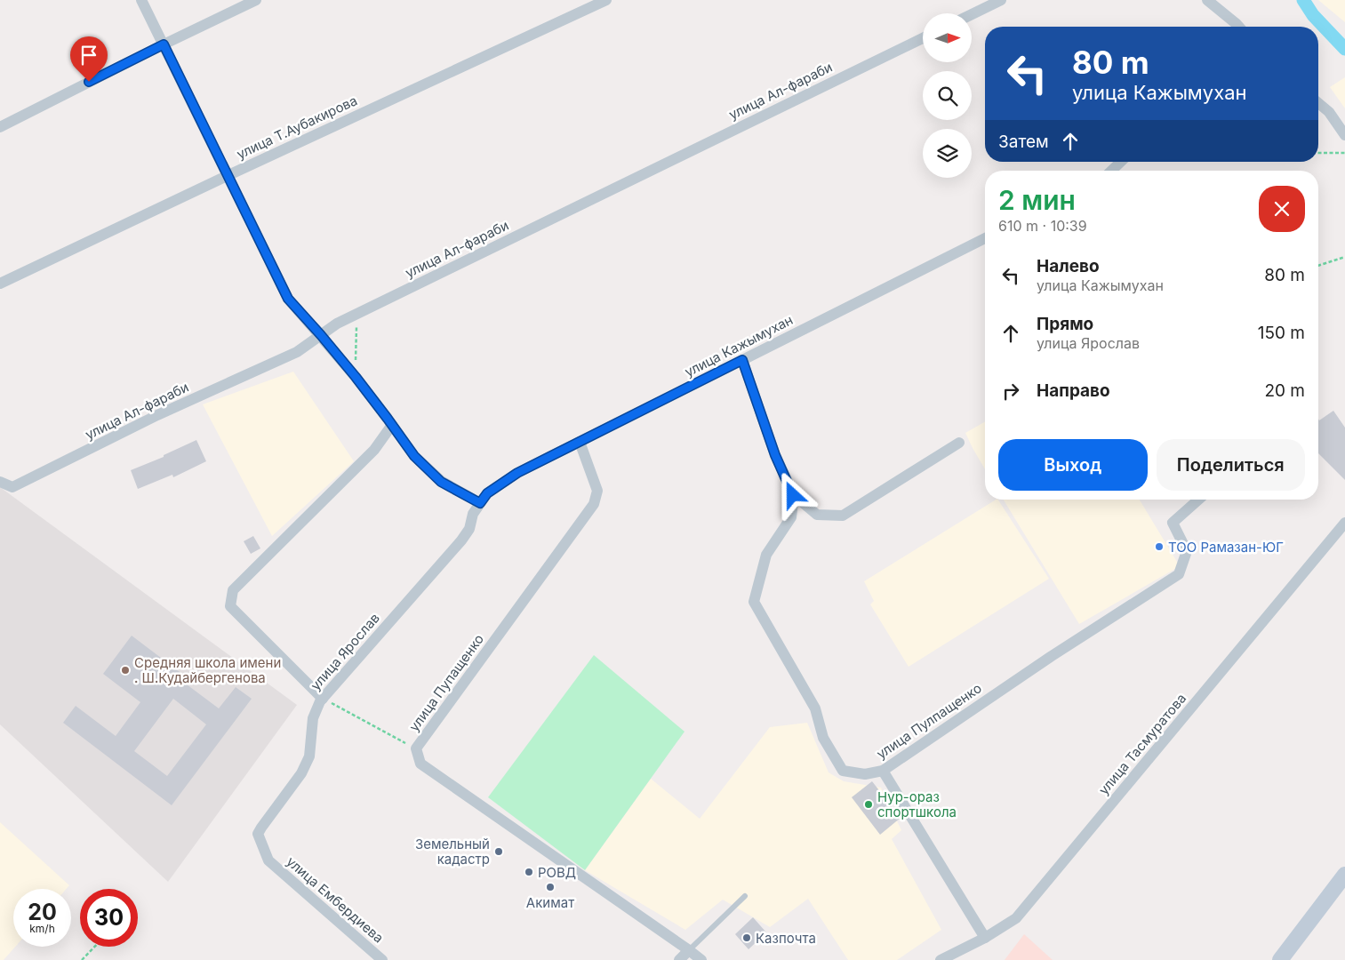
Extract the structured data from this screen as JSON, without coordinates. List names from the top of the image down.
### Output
{
  "streets": {
    "street": [
      "улица Ал-фараби",
      "улица Т.Аубакирова",
      "улица Кажымухан",
      "улица Ярослав",
      "улица Пупащенко",
      "улица Пулпащенко",
      "улица Тасмуратова",
      "улица Ембердиева"
    ]
  },
  "crossings": [
    ["улица Кажымухан", "улица Ярослав"],
    ["улица Кажымухан", "улица Пупащенко"],
    ["улица Кажымухан", "улица Пулпащенко"],
    ["улица Ярослав", "улица Ембердиева"]
  ],
  "places": [
    "ТОО Рамазан-ЮГ",
    "Средняя школа имени . Ш.Кудайбергенова",
    "Нур-ораз спортшкола",
    "Земельный кадастр",
    "РОВД",
    "Акимат",
    "Казпочта"
  ],
  "north": "right",
  "page": {
    "turn": ["80 m", "улица Кажымухан"],
    "then": "Затем",
    "heading": ["2 мин", "610 m · 10:39"],
    "list": [
      {
        "name": "Налево",
        "note": "улица Кажымухан",
        "value": "80 m"
      },
      {
        "name": "Прямо",
        "note": "улица Ярослав",
        "value": "150 m"
      },
      {
        "name": "Направо",
        "value": "20 m"
      }
    ],
    "buttons": ["Выход", "Поделиться"],
    "speed": "20 km/h",
    "limit": "30"
  }
}
